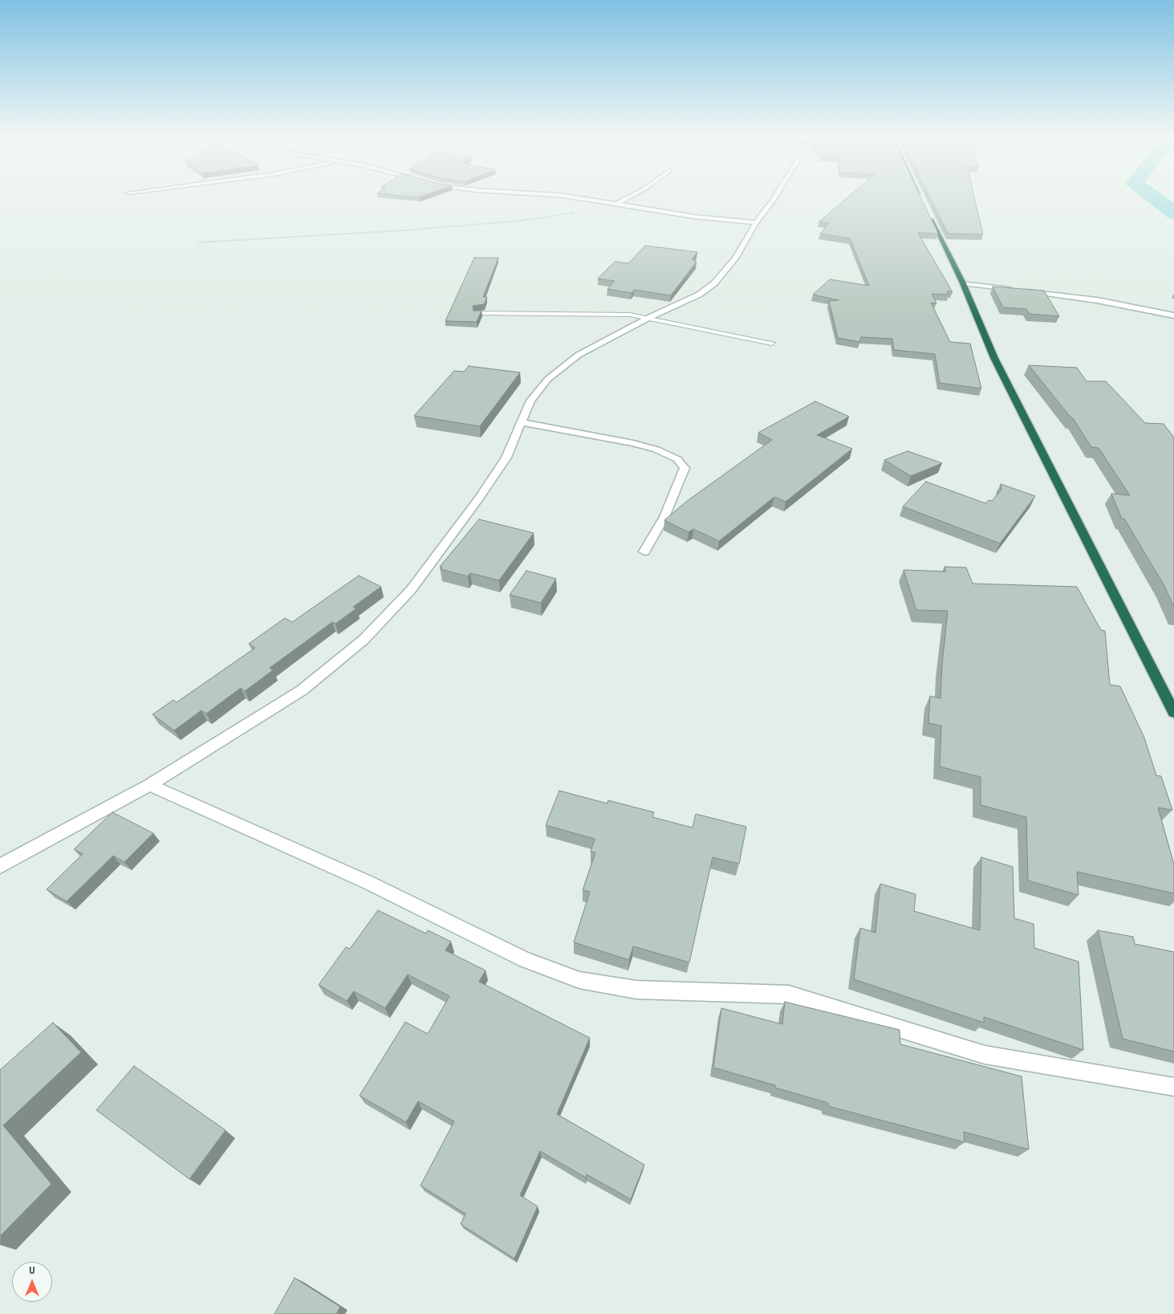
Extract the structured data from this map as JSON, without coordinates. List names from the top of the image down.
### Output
{
  "north": "top"
}
